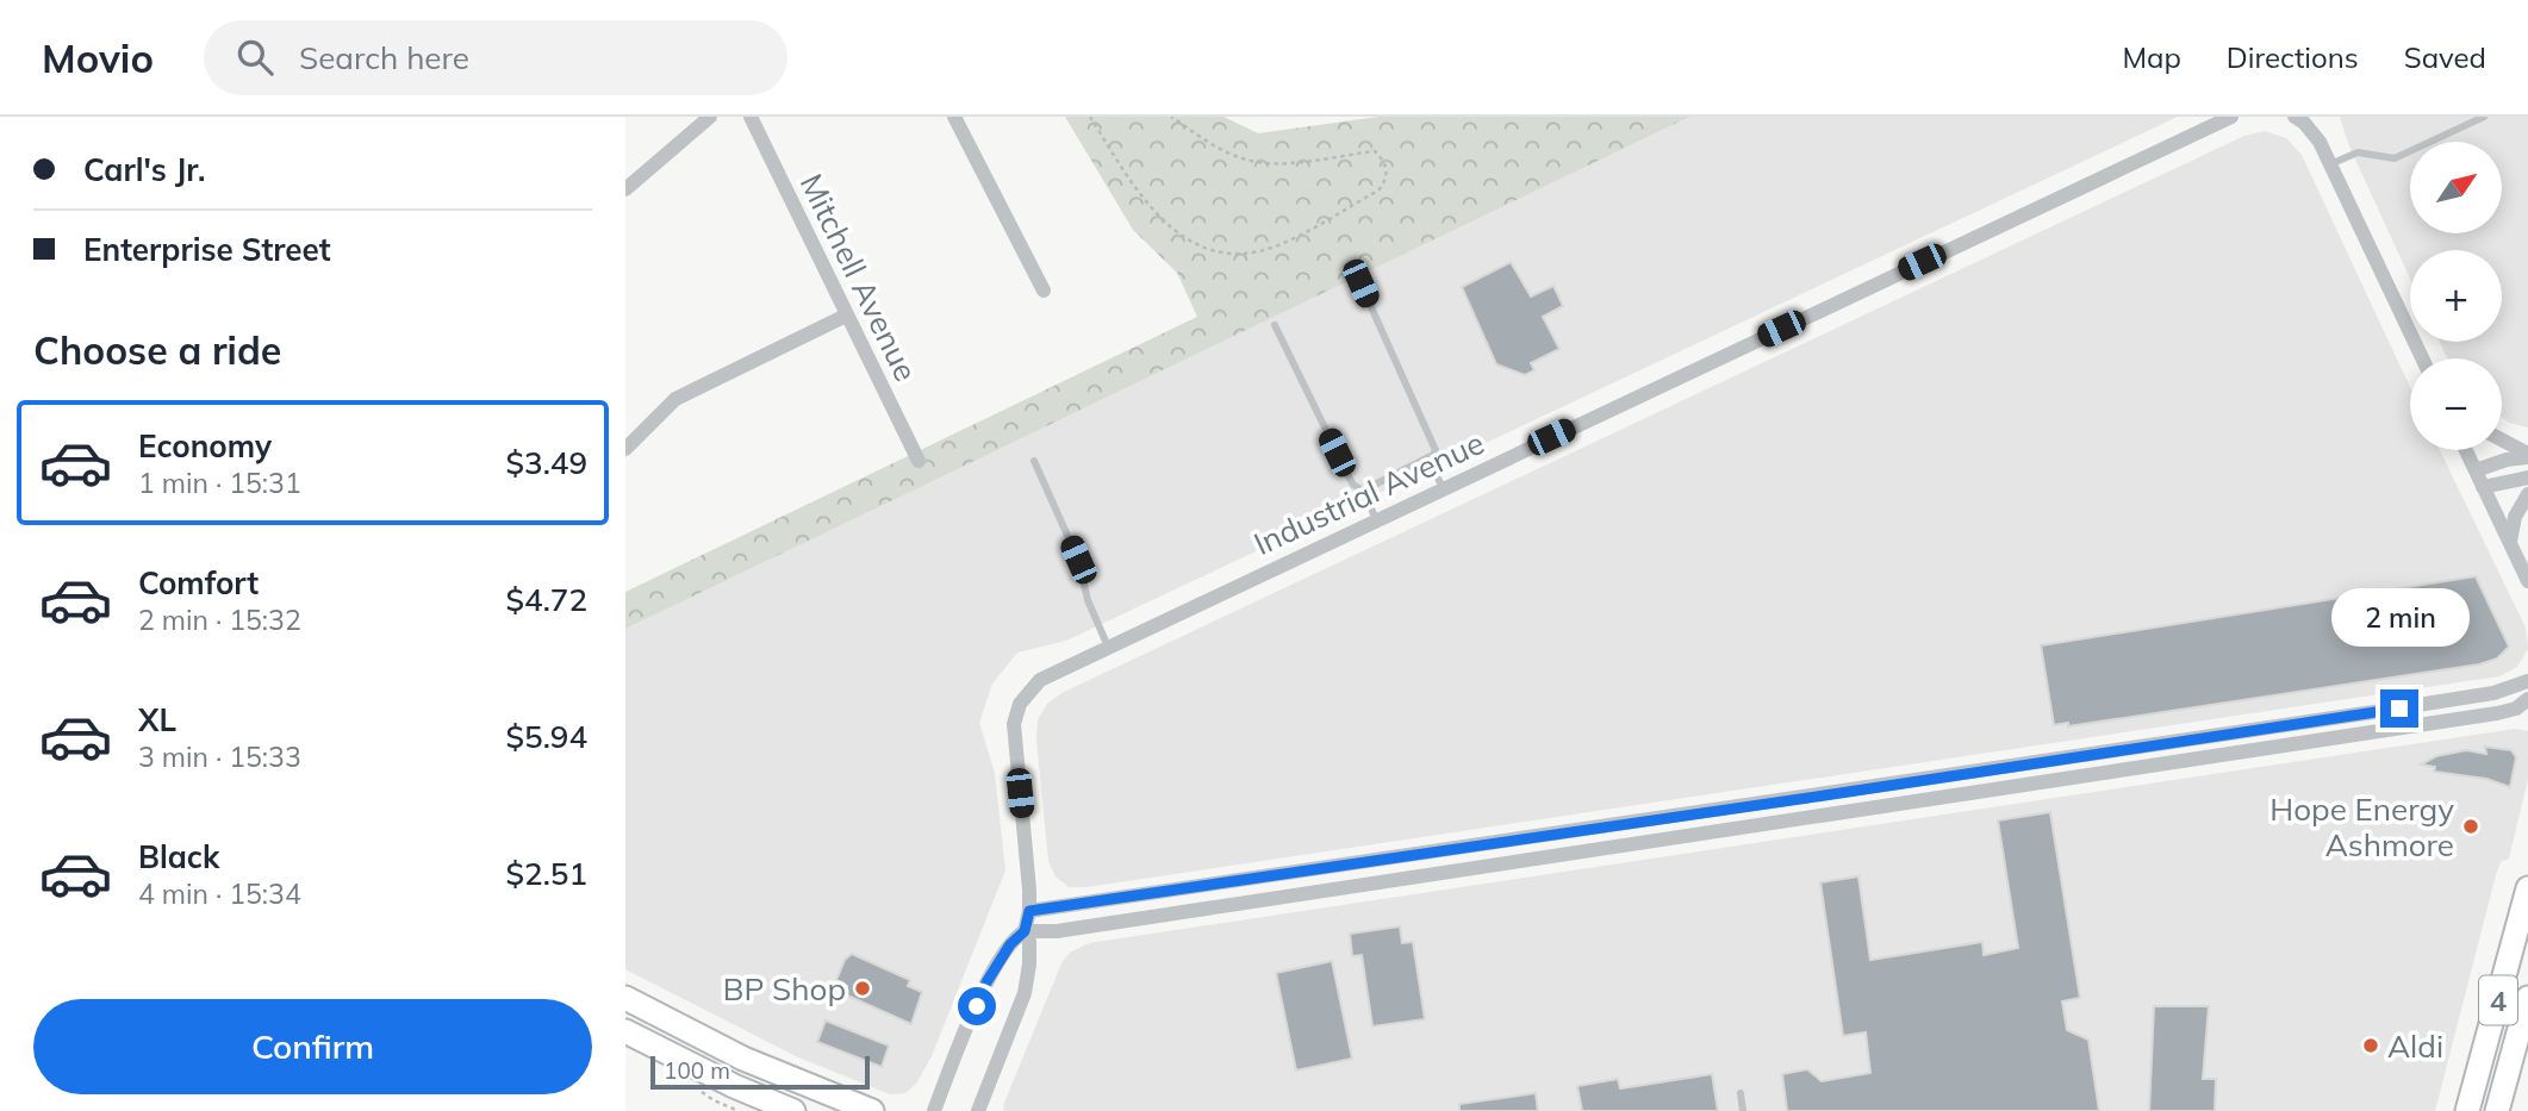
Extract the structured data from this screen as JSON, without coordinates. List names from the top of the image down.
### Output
{
  "streets": {
    "main road": ["4"],
    "street": ["Mitchell Avenue", "Industrial Avenue"]
  },
  "places": ["Hope Energy Ashmore", "BP Shop", "Aldi"],
  "scale_bar": "100 m",
  "north": "top right",
  "page": {
    "header": "Movio",
    "search": "Search here",
    "nav": ["Map", "Directions", "Saved"],
    "banner": ["Carl's Jr.", "Enterprise Street"],
    "map_buttons": ["+", "−"],
    "heading": "Choose a ride",
    "list": [
      {
        "name": "Economy",
        "note": "1 min · 15:31",
        "value": "$3.49"
      },
      {
        "name": "Comfort",
        "note": "2 min · 15:32",
        "value": "$4.72"
      },
      {
        "name": "XL",
        "note": "3 min · 15:33",
        "value": "$5.94"
      },
      {
        "name": "Black",
        "note": "4 min · 15:34",
        "value": "$2.51"
      }
    ],
    "bubble": "2 min",
    "buttons": "Confirm",
    "scale": "100 m"
  }
}
